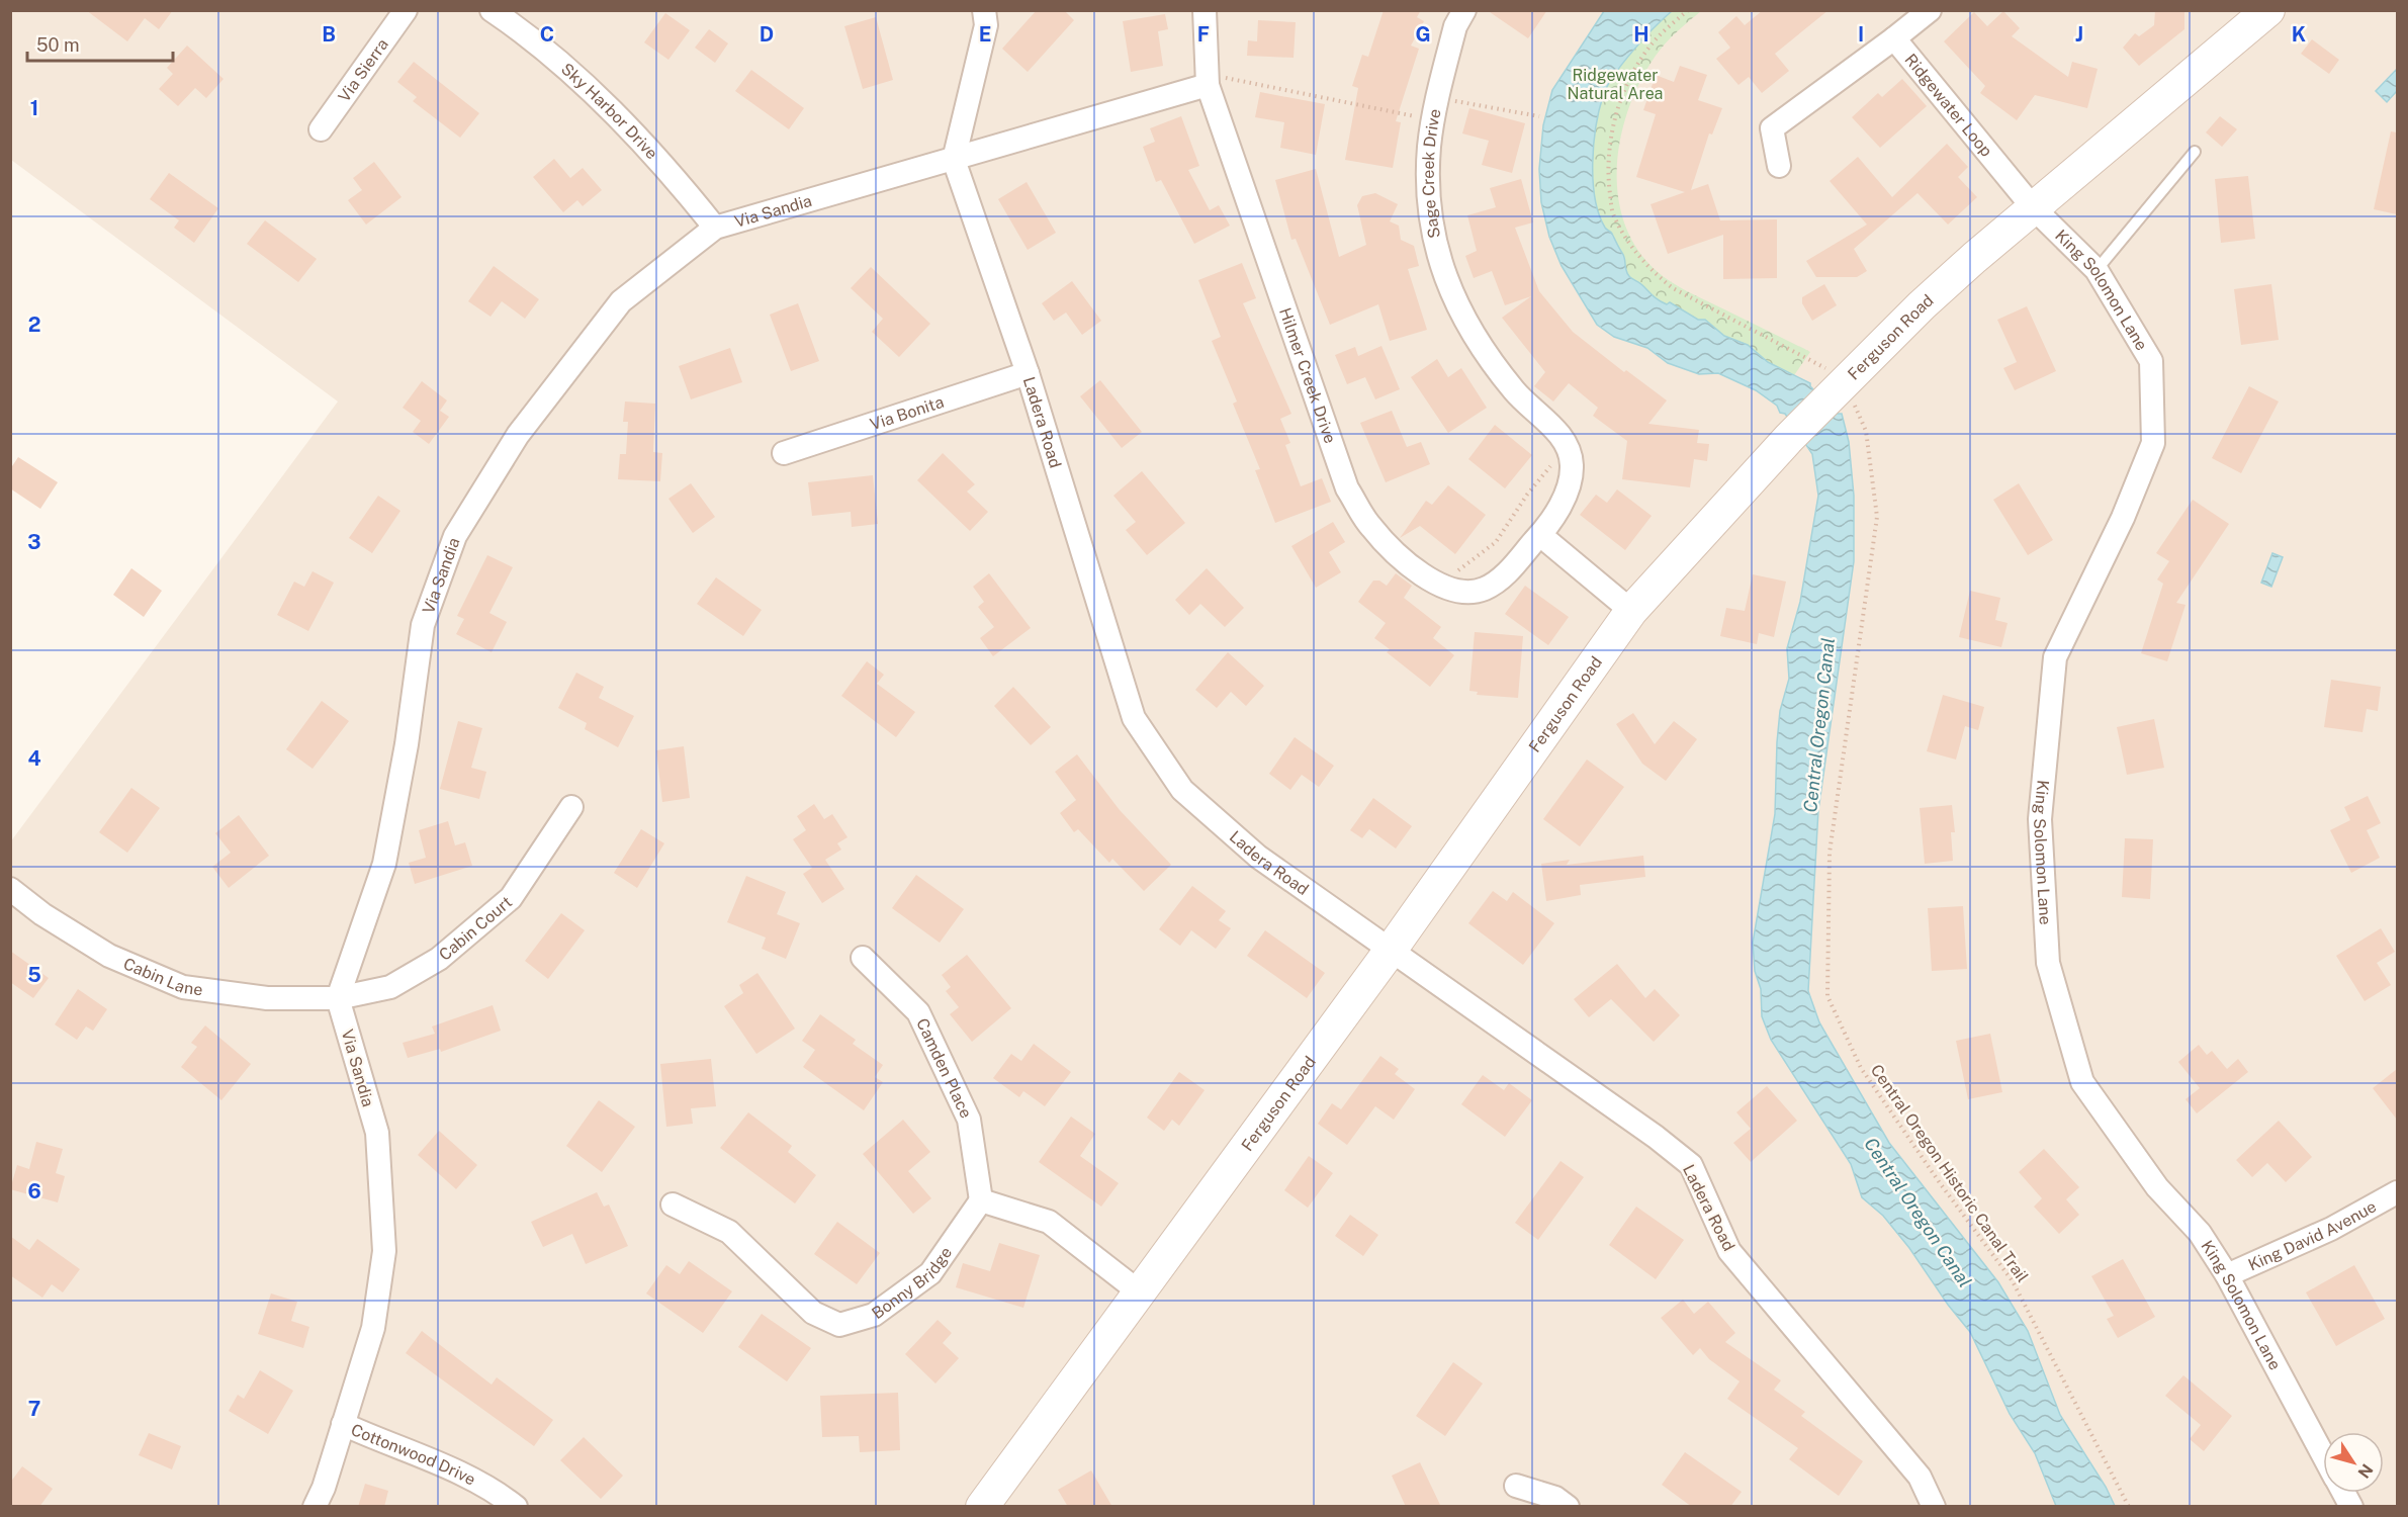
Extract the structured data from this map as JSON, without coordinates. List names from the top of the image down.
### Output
{
  "streets": {
    "street": [
      "Via Sierra",
      "Ridgewater Loop",
      "Sky Harbor Drive",
      "Sage Creek Drive",
      "Via Sandia",
      "King Solomon Lane",
      "Ferguson Road",
      "Hilmer Creek Drive",
      "Via Bonita",
      "Ladera Road",
      "Cabin Court",
      "Cabin Lane",
      "Camden Place",
      "King David Avenue",
      "Bonny Bridge",
      "Cottonwood Drive"
    ],
    "path": ["Central Oregon Historic Canal Trail"]
  },
  "crossings": [
    ["Ridgewater Loop", "King Solomon Lane"],
    ["Ridgewater Loop", "Ferguson Road"],
    ["Sky Harbor Drive", "Via Sandia"],
    ["Sage Creek Drive", "Hilmer Creek Drive"],
    ["Via Sandia", "Hilmer Creek Drive"],
    ["Via Sandia", "Ladera Road"],
    ["Via Sandia", "Cabin Court"],
    ["Via Sandia", "Cabin Lane"],
    ["Via Sandia", "Cottonwood Drive"],
    ["King Solomon Lane", "Ferguson Road"],
    ["King Solomon Lane", "King David Avenue"],
    ["Ferguson Road", "Ladera Road"],
    ["Ferguson Road", "Central Oregon Historic Canal Trail"],
    ["Via Bonita", "Ladera Road"],
    ["Cabin Court", "Cabin Lane"],
    ["Camden Place", "Bonny Bridge"]
  ],
  "water": ["Central Oregon Canal"],
  "parks": ["Ridgewater Natural Area"],
  "scale_bar": "50 m",
  "north": "bottom right",
  "grid": {
    "columns": [
      "B",
      "C",
      "D",
      "E",
      "F",
      "G",
      "H",
      "I",
      "J",
      "K"
    ],
    "rows": [
      "1",
      "2",
      "3",
      "4",
      "5",
      "6",
      "7"
    ]
  }
}
